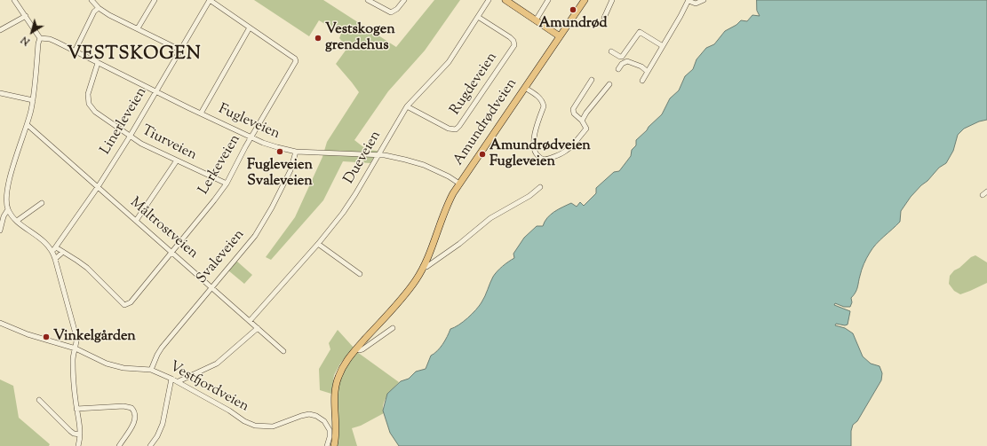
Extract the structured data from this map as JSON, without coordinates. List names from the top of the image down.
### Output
{
  "streets": {
    "main road": ["Amundrødveien"],
    "street": [
      "Rugdeveien",
      "Linerleveien",
      "Fugleveien",
      "Tiurveien",
      "Dueveien",
      "Lerkeveien",
      "Måltrostveien",
      "Svaleveien",
      "Vestfjordveien"
    ]
  },
  "crossings": [
    ["Rugdeveien", "Dueveien"],
    ["Linerleveien", "Fugleveien"],
    ["Linerleveien", "Tiurveien"],
    ["Linerleveien", "Lerkeveien"],
    ["Linerleveien", "Måltrostveien"],
    ["Fugleveien", "Amundrødveien"],
    ["Fugleveien", "Tiurveien"],
    ["Fugleveien", "Dueveien"],
    ["Fugleveien", "Lerkeveien"],
    ["Fugleveien", "Svaleveien"],
    ["Tiurveien", "Lerkeveien"],
    ["Dueveien", "Måltrostveien"],
    ["Lerkeveien", "Måltrostveien"],
    ["Måltrostveien", "Svaleveien"],
    ["Svaleveien", "Vestfjordveien"]
  ],
  "districts": ["VESTSKOGEN"],
  "places": [
    "Amundrød",
    "Vestskogen grendehus",
    "Fugleveien Svaleveien",
    "Amundrødveien Fugleveien",
    "Vinkelgården"
  ],
  "north": "bottom left"
}
